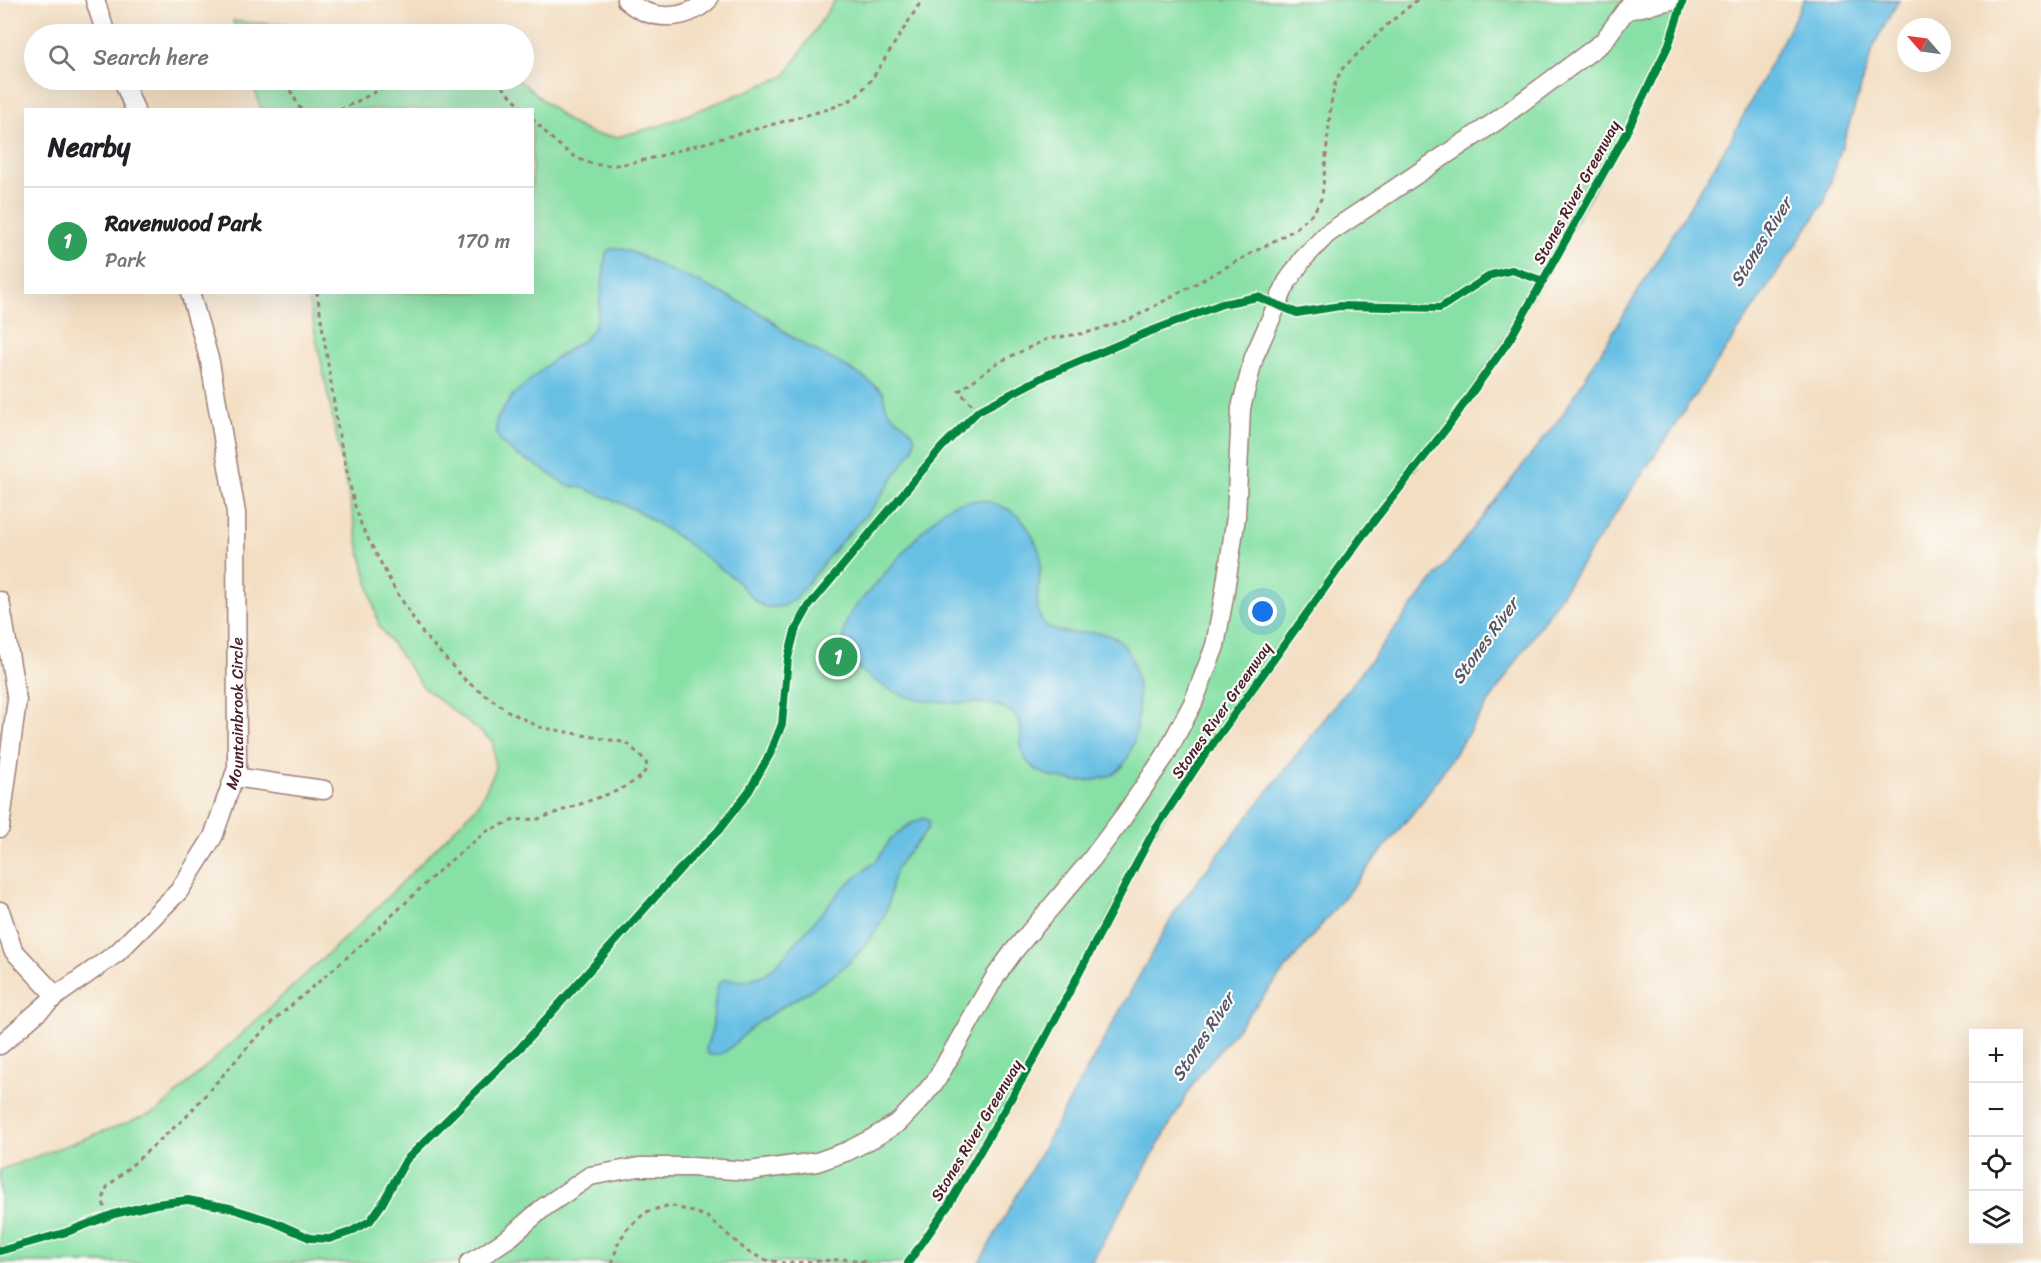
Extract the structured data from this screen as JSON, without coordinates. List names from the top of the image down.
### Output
{
  "streets": {
    "street": ["Mountainbrook Circle"],
    "cycle path": ["Stones River Greenway"]
  },
  "water": ["Stones River"],
  "north": "top left",
  "page": {
    "search": "Search here",
    "heading": "Nearby",
    "list": [
      {
        "mark": "1",
        "name": "Ravenwood Park",
        "note": "Park",
        "value": "170 m"
      }
    ],
    "pins": "1",
    "map_buttons": ["+", "−"]
  }
}
